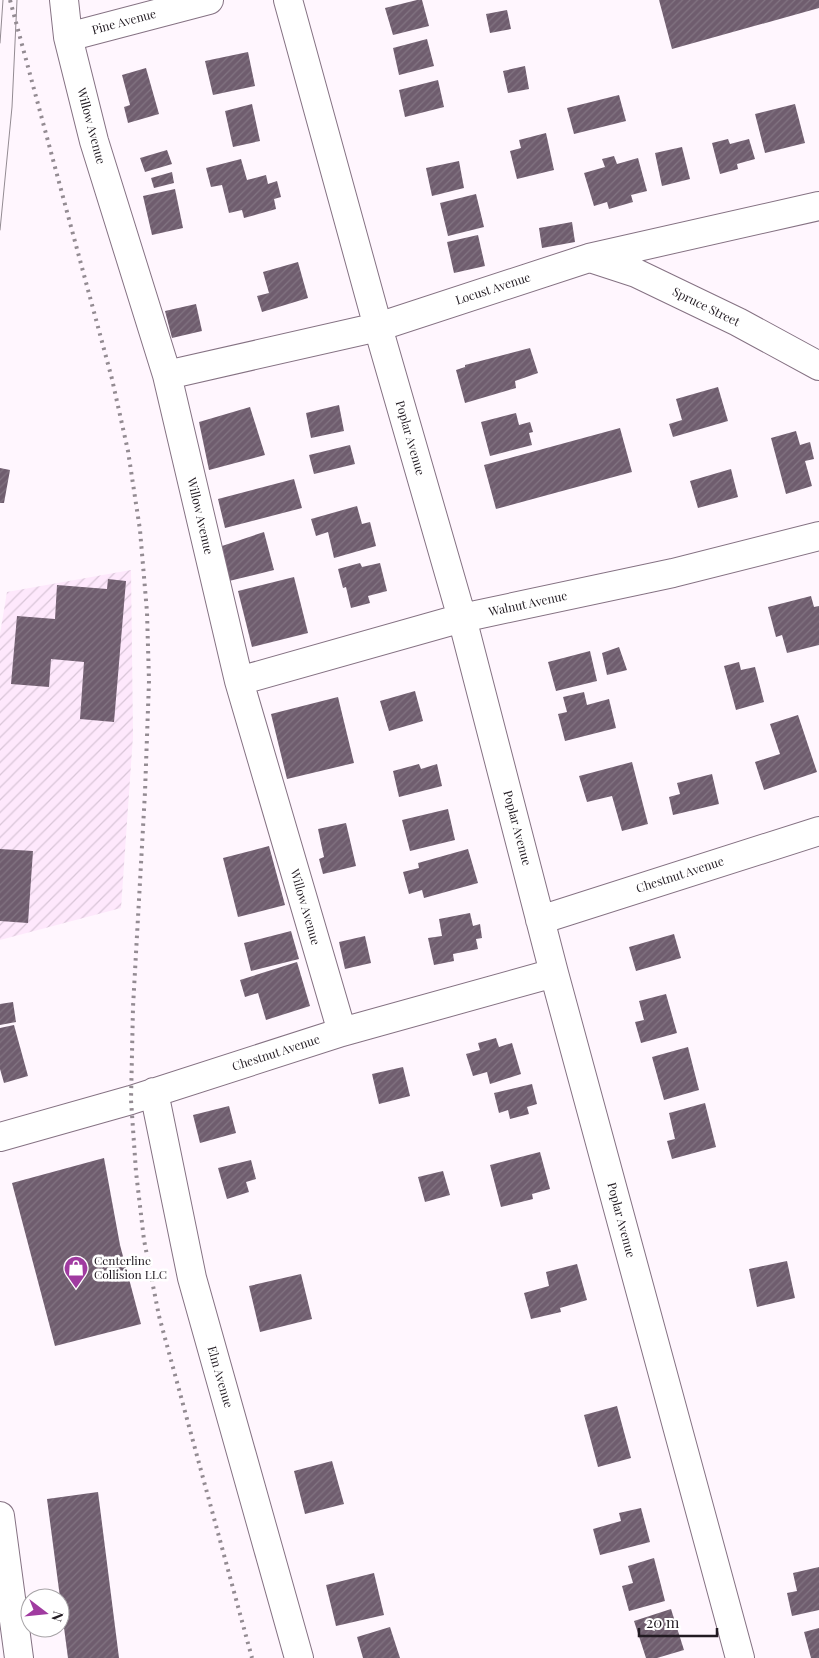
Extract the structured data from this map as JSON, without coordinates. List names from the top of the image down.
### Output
{
  "streets": {
    "street": [
      "Pine Avenue",
      "Willow Avenue",
      "Locust Avenue",
      "Spruce Street",
      "Poplar Avenue",
      "Walnut Avenue",
      "Chestnut Avenue",
      "Elm Avenue"
    ]
  },
  "crossings": [
    ["Pine Avenue", "Willow Avenue"],
    ["Willow Avenue", "Locust Avenue"],
    ["Willow Avenue", "Walnut Avenue"],
    ["Willow Avenue", "Chestnut Avenue"],
    ["Locust Avenue", "Spruce Street"],
    ["Locust Avenue", "Poplar Avenue"],
    ["Poplar Avenue", "Walnut Avenue"],
    ["Poplar Avenue", "Chestnut Avenue"],
    ["Chestnut Avenue", "Elm Avenue"]
  ],
  "places": {
    "shop": ["Centerline Collision LLC"]
  },
  "scale_bar": "20 m",
  "north": "right"
}
